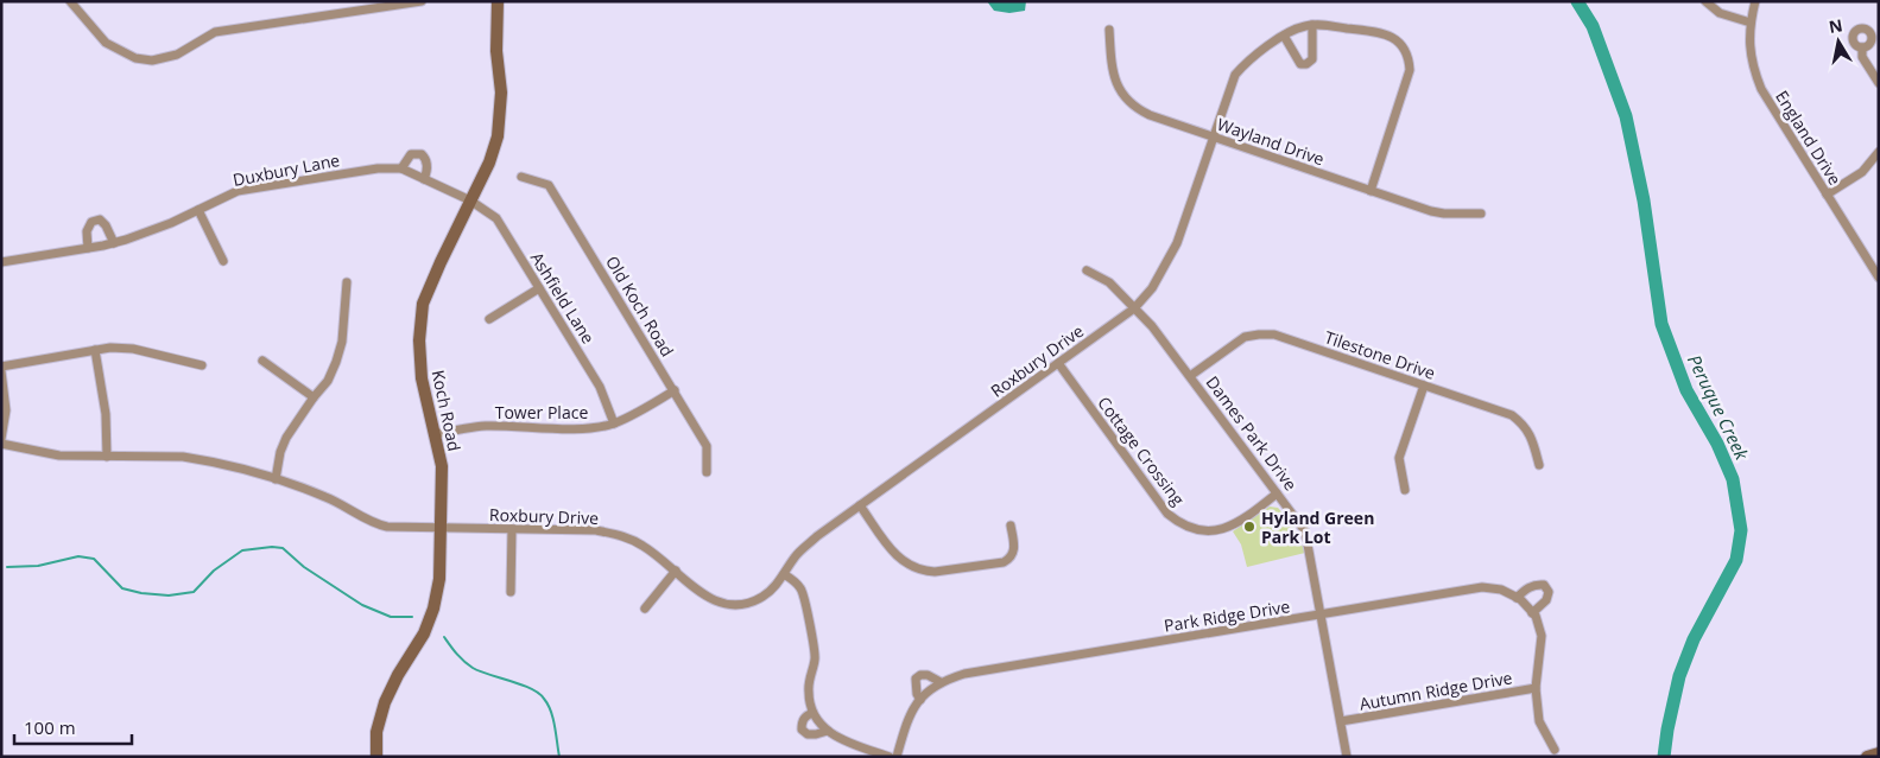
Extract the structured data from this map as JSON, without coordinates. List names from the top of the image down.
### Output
{
  "streets": {
    "street": [
      "England Drive",
      "Wayland Drive",
      "Duxbury Lane",
      "Ashfield Lane",
      "Old Koch Road",
      "Tilestone Drive",
      "Roxbury Drive",
      "Koch Road",
      "Tower Place",
      "Dames Park Drive",
      "Cottage Crossing",
      "Park Ridge Drive",
      "Autumn Ridge Drive"
    ]
  },
  "crossings": [
    ["Wayland Drive", "Roxbury Drive"],
    ["Duxbury Lane", "Ashfield Lane"],
    ["Duxbury Lane", "Koch Road"],
    ["Ashfield Lane", "Koch Road"],
    ["Ashfield Lane", "Tower Place"],
    ["Old Koch Road", "Tower Place"],
    ["Tilestone Drive", "Dames Park Drive"],
    ["Roxbury Drive", "Koch Road"],
    ["Roxbury Drive", "Dames Park Drive"],
    ["Roxbury Drive", "Cottage Crossing"],
    ["Koch Road", "Tower Place"],
    ["Dames Park Drive", "Cottage Crossing"],
    ["Dames Park Drive", "Park Ridge Drive"],
    ["Dames Park Drive", "Autumn Ridge Drive"],
    ["Park Ridge Drive", "Autumn Ridge Drive"]
  ],
  "water": ["Peruque Creek"],
  "places": ["Hyland Green Park Lot"],
  "scale_bar": "100 m",
  "north": "top"
}
